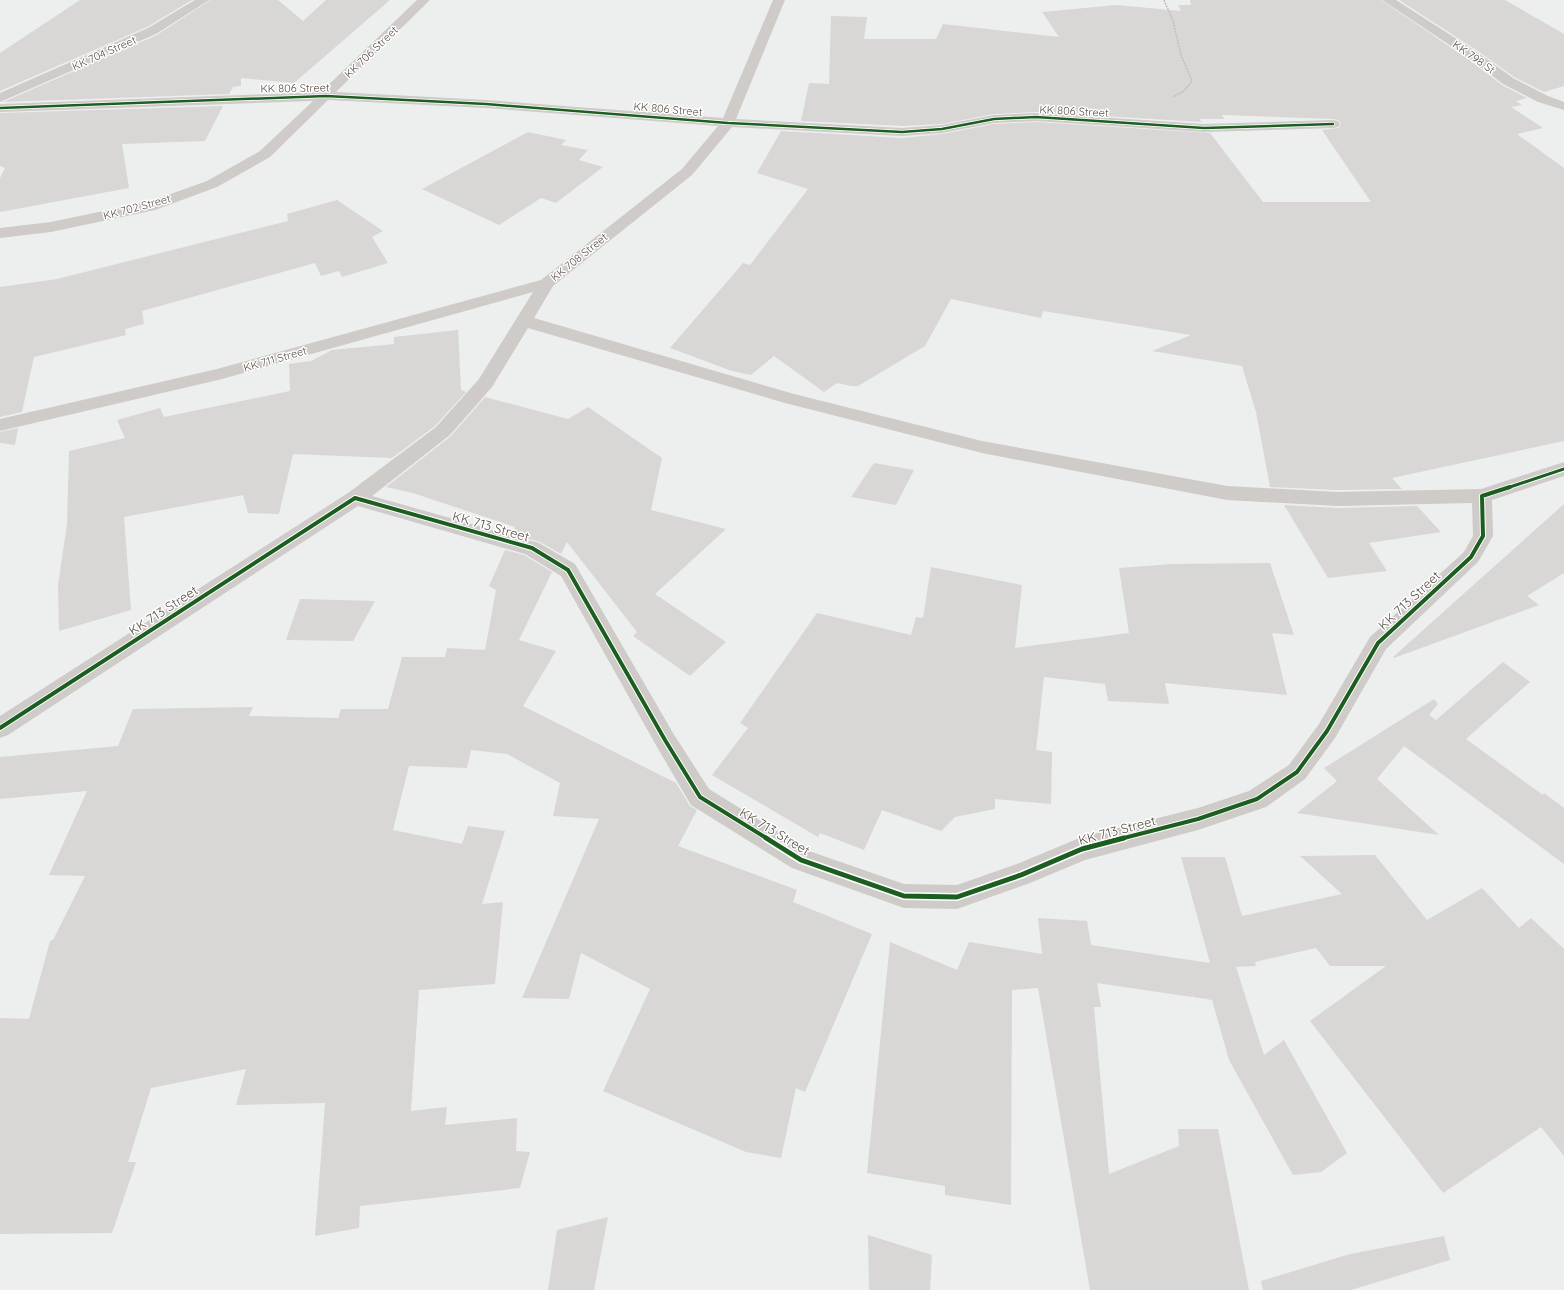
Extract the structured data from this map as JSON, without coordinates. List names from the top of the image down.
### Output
{
  "streets": {
    "street": [
      "KK 706 Street",
      "KK 704 Street",
      "KK 798 St",
      "KK 806 Street",
      "KK 702 Street",
      "KK 708 Street",
      "KK 711 Street",
      "KK 713 Street"
    ]
  },
  "crossings": [
    ["KK 706 Street", "KK 806 Street"],
    ["KK 706 Street", "KK 702 Street"],
    ["KK 806 Street", "KK 708 Street"],
    ["KK 708 Street", "KK 711 Street"],
    ["KK 708 Street", "KK 713 Street"]
  ]
}
